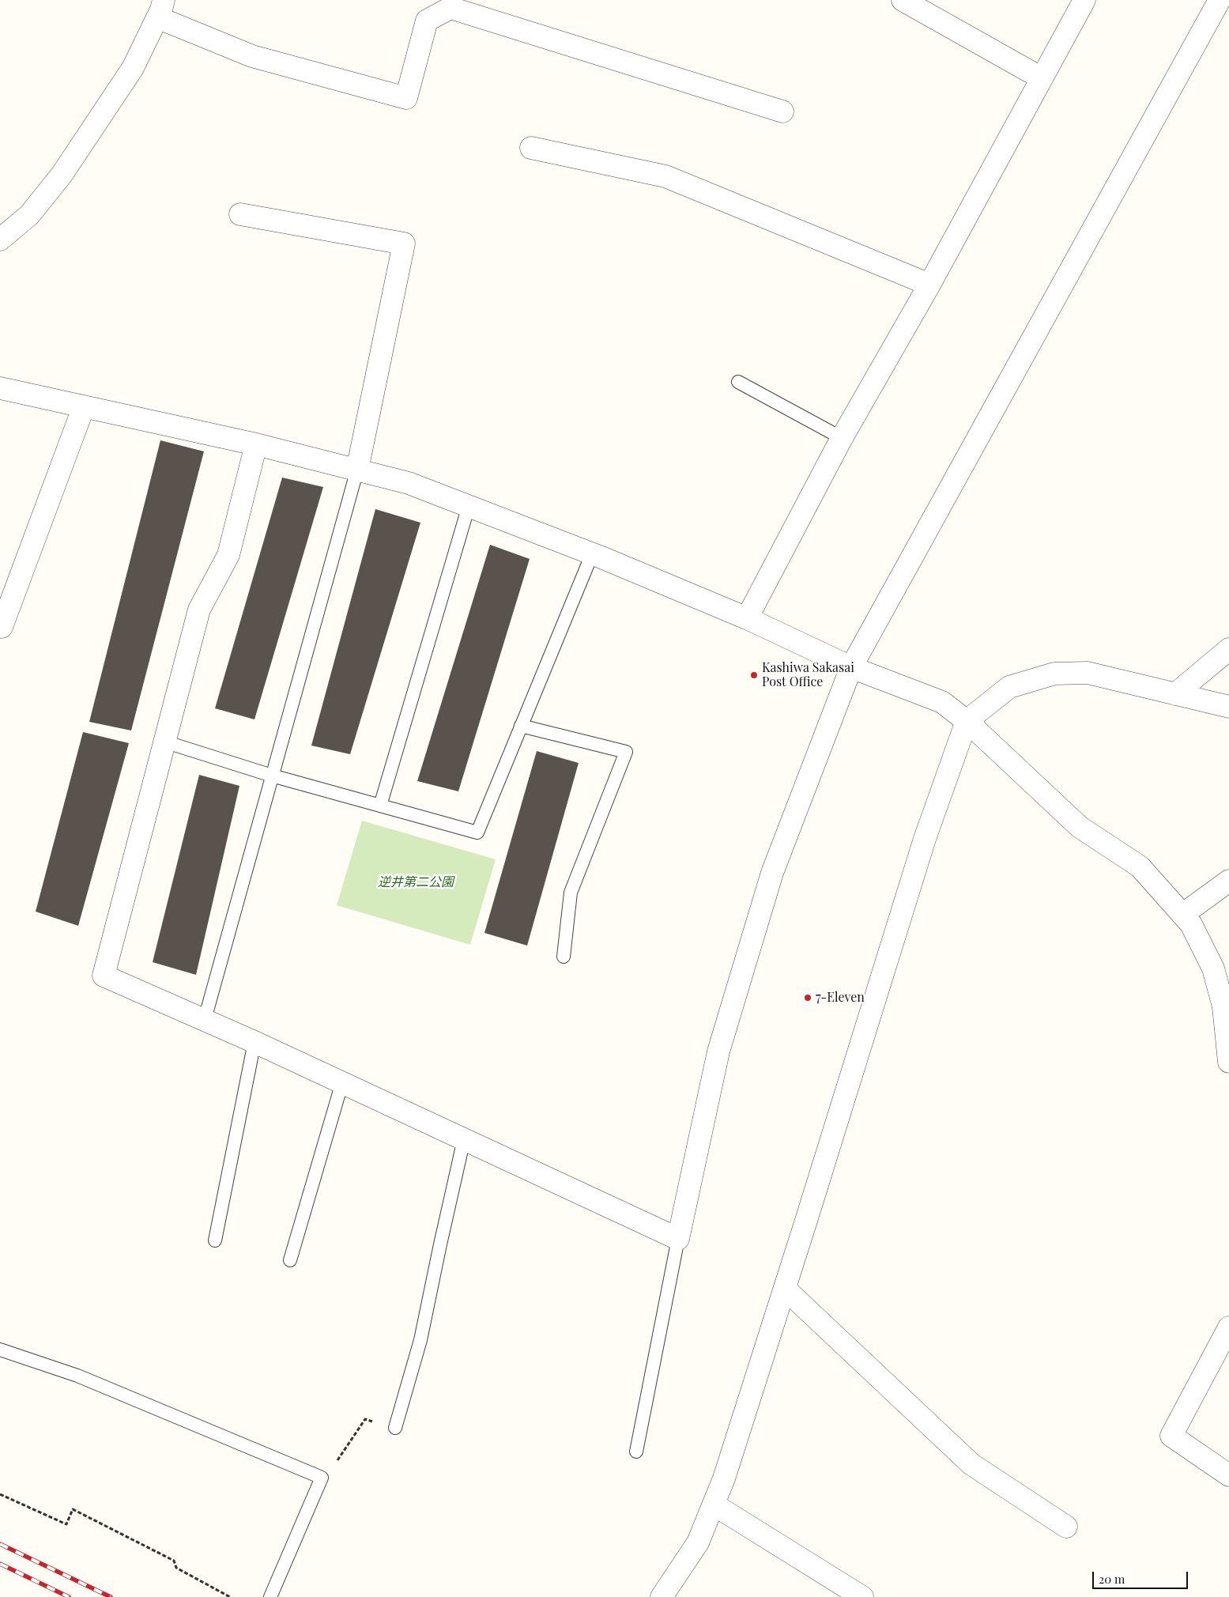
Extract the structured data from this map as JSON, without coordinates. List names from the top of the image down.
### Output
{
  "parks": ["逆井第二公園"],
  "places": ["Kashiwa Sakasai Post Office", "7-Eleven"],
  "scale_bar": "20 m"
}
